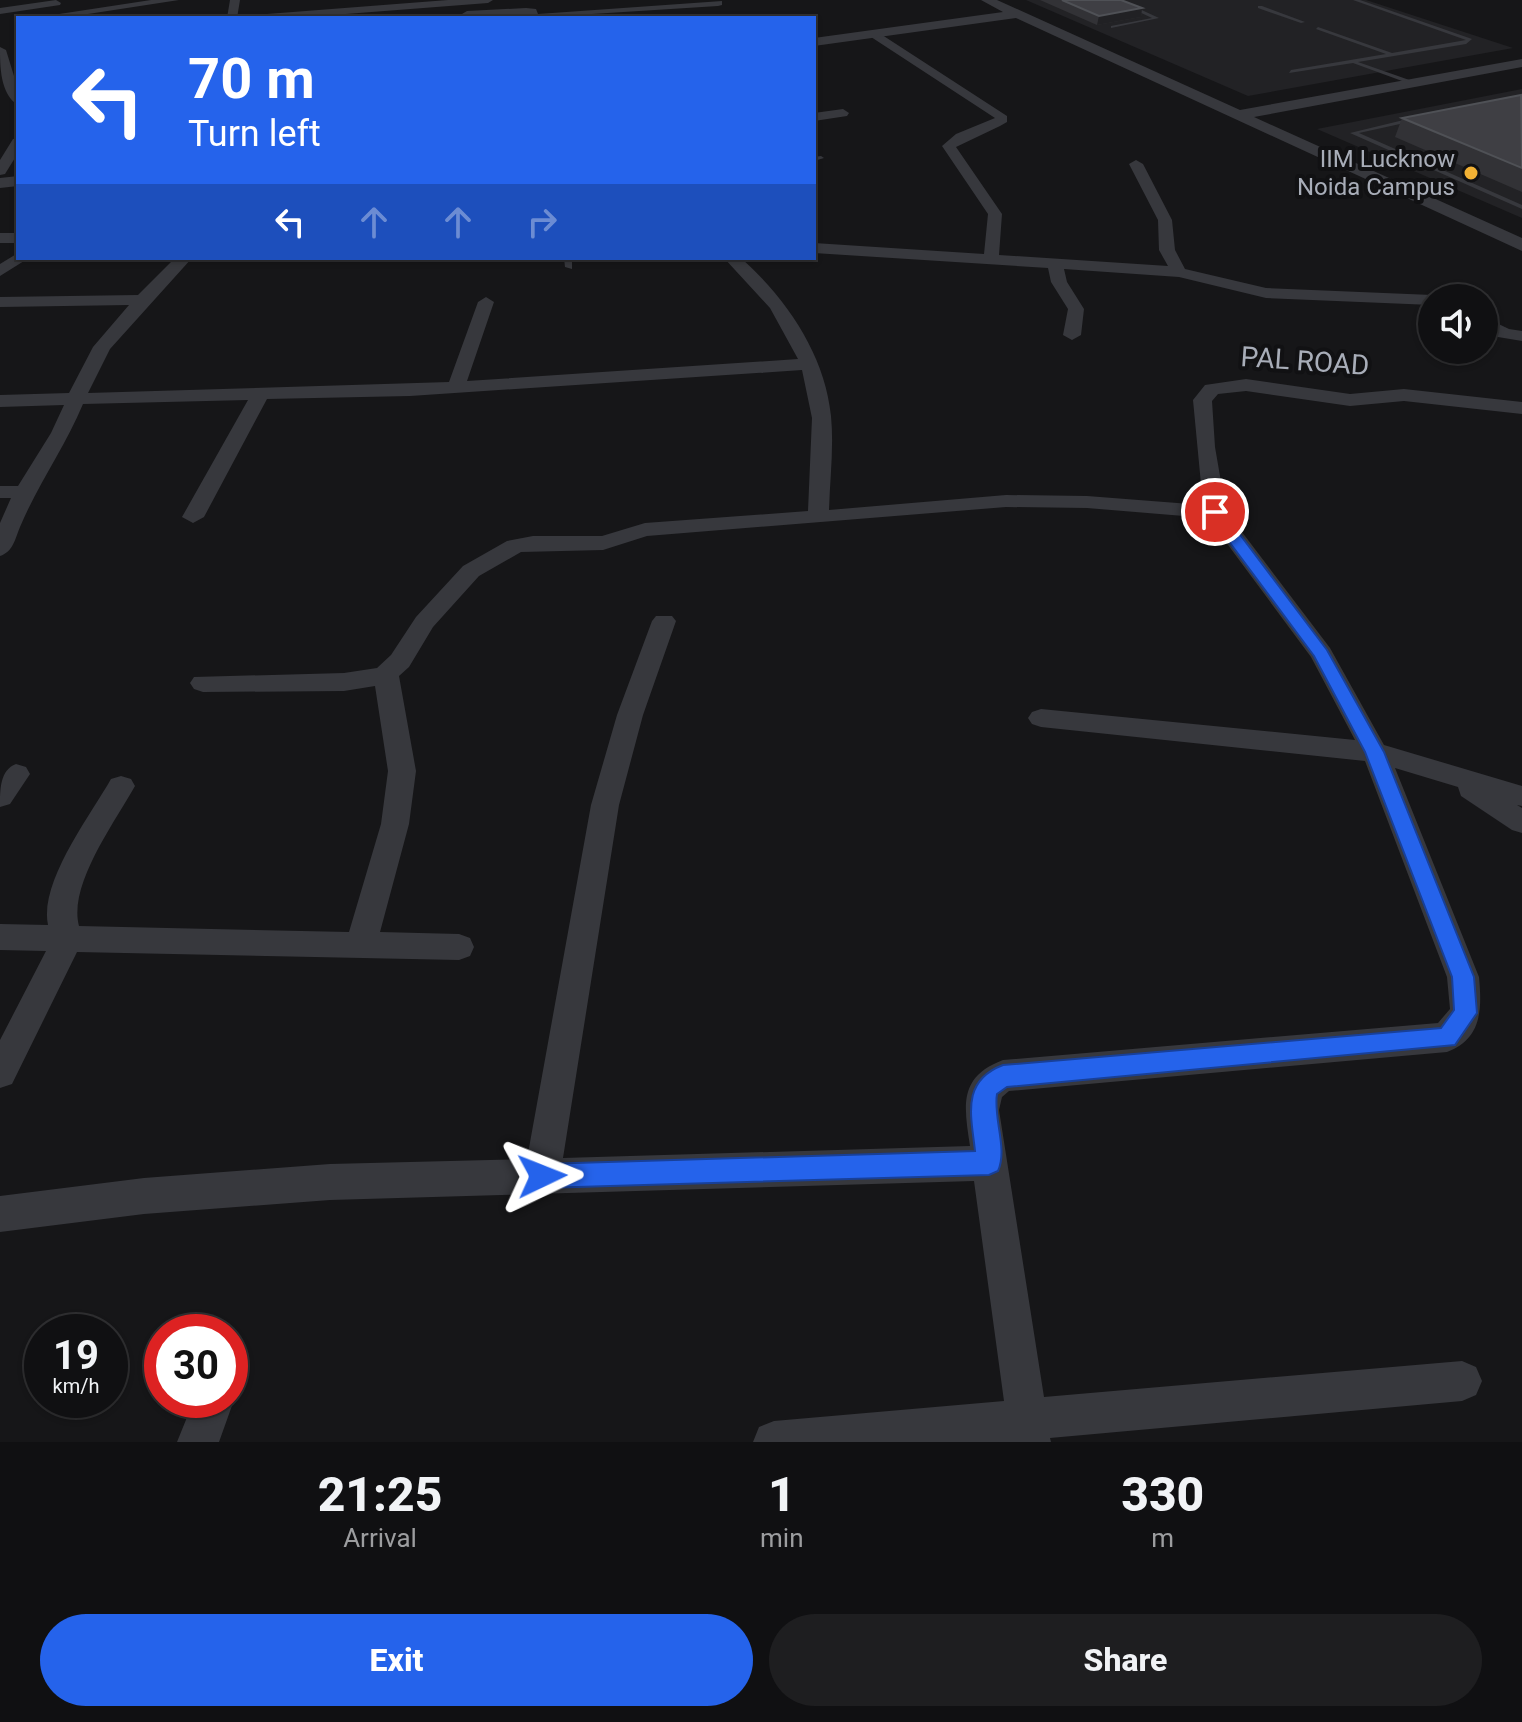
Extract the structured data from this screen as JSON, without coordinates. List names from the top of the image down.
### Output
{
  "streets": {
    "street": ["PAL ROAD"]
  },
  "places": ["IIM Lucknow Noida Campus"],
  "page": {
    "turn": ["70 m", "Turn left"],
    "speed": "19 km/h",
    "limit": "30",
    "eta": [
      "21:25",
      "Arrival",
      "1",
      "min",
      "330",
      "m"
    ],
    "buttons": ["Exit", "Share"]
  }
}
